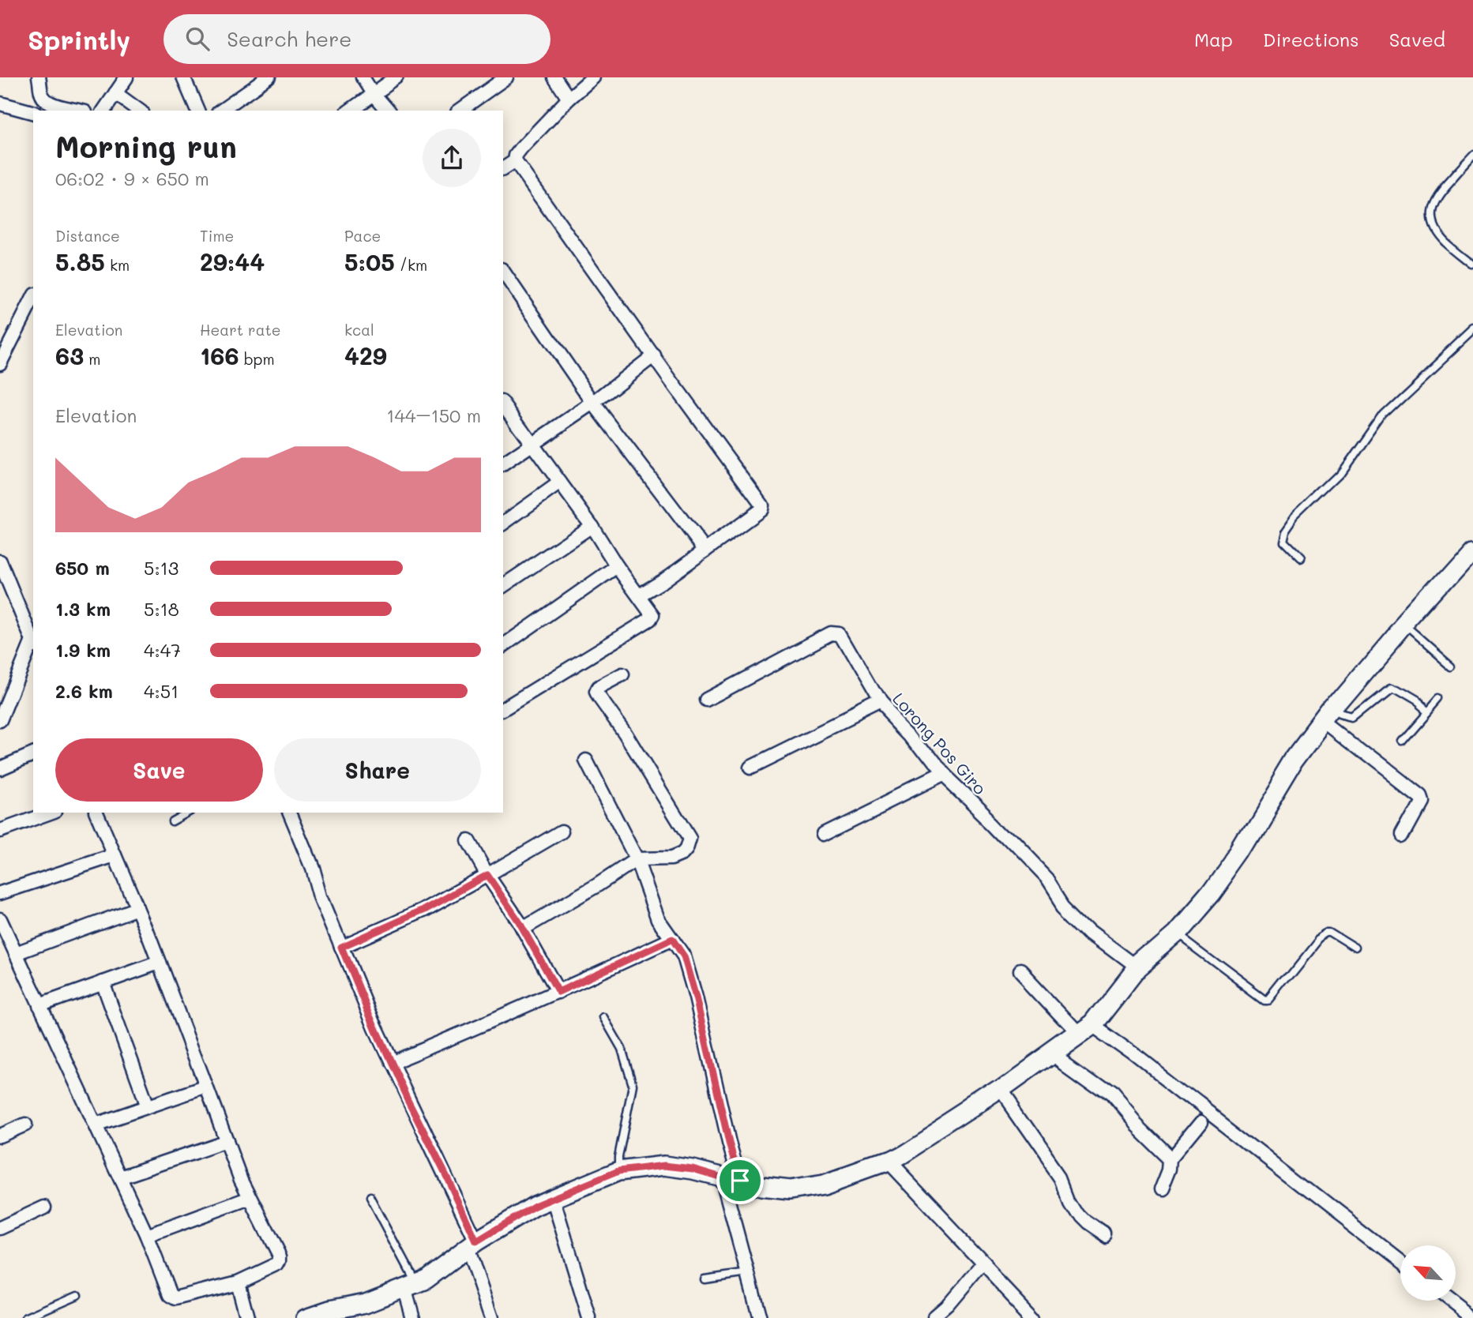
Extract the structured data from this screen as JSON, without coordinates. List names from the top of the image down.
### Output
{
  "streets": {
    "street": ["Lorong Pos Giro"]
  },
  "north": "top left",
  "page": {
    "header": "Sprintly",
    "search": "Search here",
    "nav": ["Map", "Directions", "Saved"],
    "heading": ["Morning run", "06:02 · 9 × 650 m"],
    "stats": [
      ["Distance", "5.85 km"],
      ["Time", "29:44"],
      ["Pace", "5:05 /km"],
      ["Elevation", "63 m"],
      ["Heart rate", "166 bpm"],
      ["kcal", "429"]
    ],
    "chart": ["Elevation", "144–150 m"],
    "list": [
      {
        "name": "650 m",
        "note": "5:13"
      },
      {
        "name": "1.3 km",
        "note": "5:18"
      },
      {
        "name": "1.9 km",
        "note": "4:47"
      },
      {
        "name": "2.6 km",
        "note": "4:51"
      }
    ],
    "buttons": ["Save", "Share"]
  }
}
